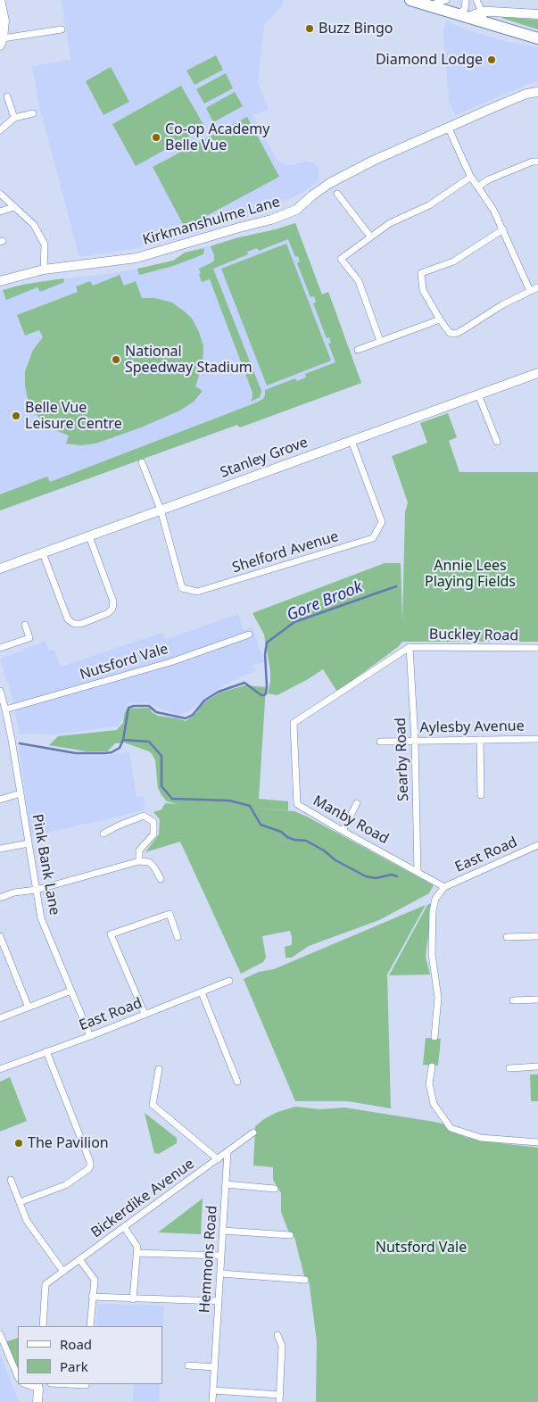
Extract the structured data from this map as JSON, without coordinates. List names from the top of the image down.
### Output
{
  "streets": {
    "street": [
      "Kirkmanshulme Lane",
      "Stanley Grove",
      "Shelford Avenue",
      "Buckley Road",
      "Nutsford Vale",
      "Aylesby Avenue",
      "Searby Road",
      "Manby Road",
      "East Road",
      "Pink Bank Lane",
      "Bickerdike Avenue",
      "Hemmons Road"
    ]
  },
  "crossings": [
    ["Stanley Grove", "Shelford Avenue"],
    ["Buckley Road", "Searby Road"],
    ["Buckley Road", "Manby Road"],
    ["Nutsford Vale", "Pink Bank Lane"],
    ["Aylesby Avenue", "Searby Road"],
    ["Searby Road", "Manby Road"],
    ["Manby Road", "East Road"],
    ["East Road", "Pink Bank Lane"],
    ["Bickerdike Avenue", "Hemmons Road"]
  ],
  "water": ["Gore Brook"],
  "parks": ["Annie Lees Playing Fields", "Nutsford Vale"],
  "places": [
    "Buzz Bingo",
    "Diamond Lodge",
    "Co-op Academy Belle Vue",
    "National Speedway Stadium",
    "Belle Vue Leisure Centre",
    "The Pavilion"
  ],
  "legend": ["Road", "Park"]
}
